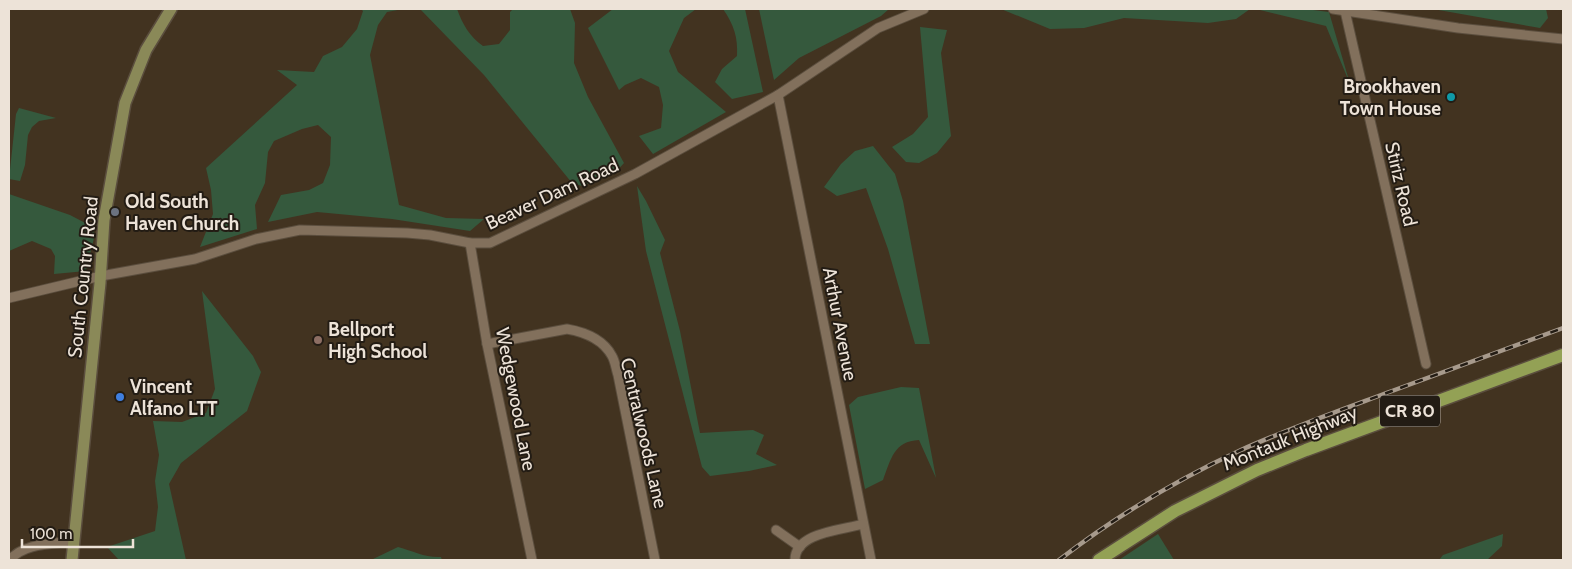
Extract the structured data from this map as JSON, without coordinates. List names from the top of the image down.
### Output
{
  "streets": {
    "main road": ["South Country Road", "CR 80", "Montauk Highway"],
    "street": [
      "Stiriz Road",
      "Beaver Dam Road",
      "Arthur Avenue",
      "Wedgewood Lane",
      "Centralwoods Lane"
    ]
  },
  "crossings": [
    ["Beaver Dam Road", "South Country Road"],
    ["Beaver Dam Road", "Arthur Avenue"],
    ["Beaver Dam Road", "Wedgewood Lane"],
    ["Wedgewood Lane", "Centralwoods Lane"]
  ],
  "places": [
    "Brookhaven Town House",
    "Old South Haven Church",
    "Bellport High School",
    "Vincent Alfano LTT"
  ],
  "scale_bar": "100 m"
}
